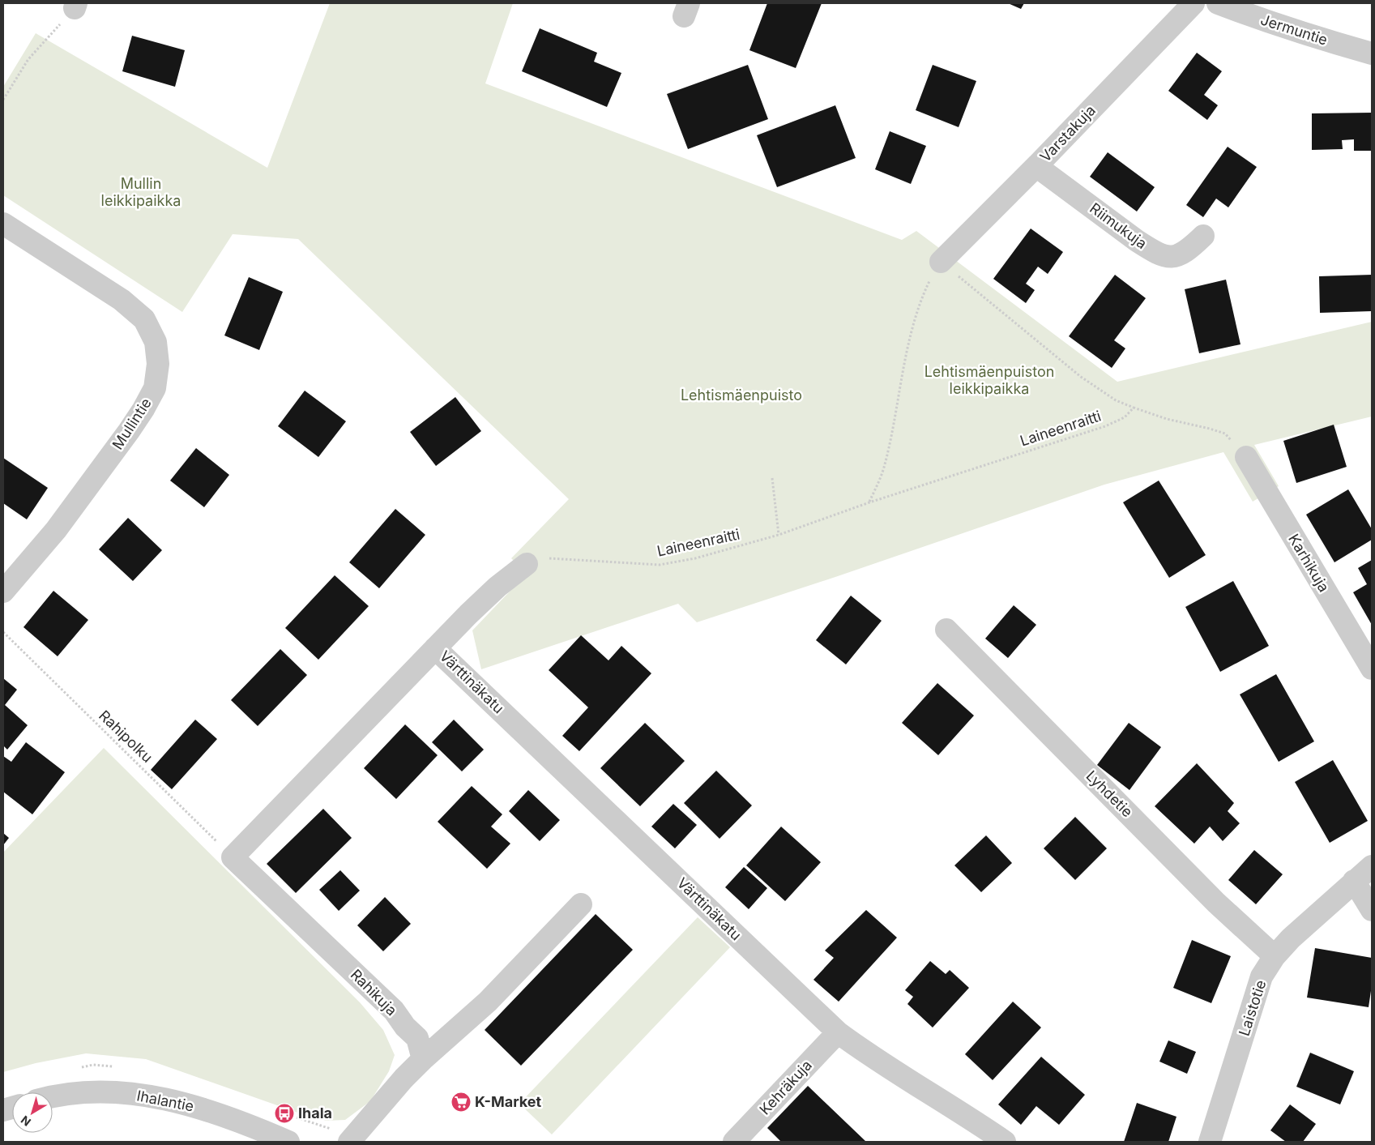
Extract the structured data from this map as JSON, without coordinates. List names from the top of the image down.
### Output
{
  "streets": {
    "street": [
      "Jermuntie",
      "Varstakuja",
      "Riimukuja",
      "Mullintie",
      "Karhikuja",
      "Värttinäkatu",
      "Lyhdetie",
      "Rahikuja",
      "Laistotie",
      "Kehräkuja",
      "Ihalantie"
    ],
    "path": ["Laineenraitti", "Rahipolku"]
  },
  "crossings": [
    ["Varstakuja", "Riimukuja"],
    ["Laineenraitti", "Värttinäkatu"],
    ["Värttinäkatu", "Rahipolku"],
    ["Värttinäkatu", "Rahikuja"],
    ["Värttinäkatu", "Kehräkuja"],
    ["Rahipolku", "Rahikuja"],
    ["Lyhdetie", "Laistotie"]
  ],
  "parks": ["Mullin leikkipaikka", "Lehtismäenpuiston leikkipaikka", "Lehtismäenpuisto"],
  "places": {
    "supermarket": ["K-Market"],
    "bus stop": ["Ihala"]
  },
  "north": "bottom left"
}
